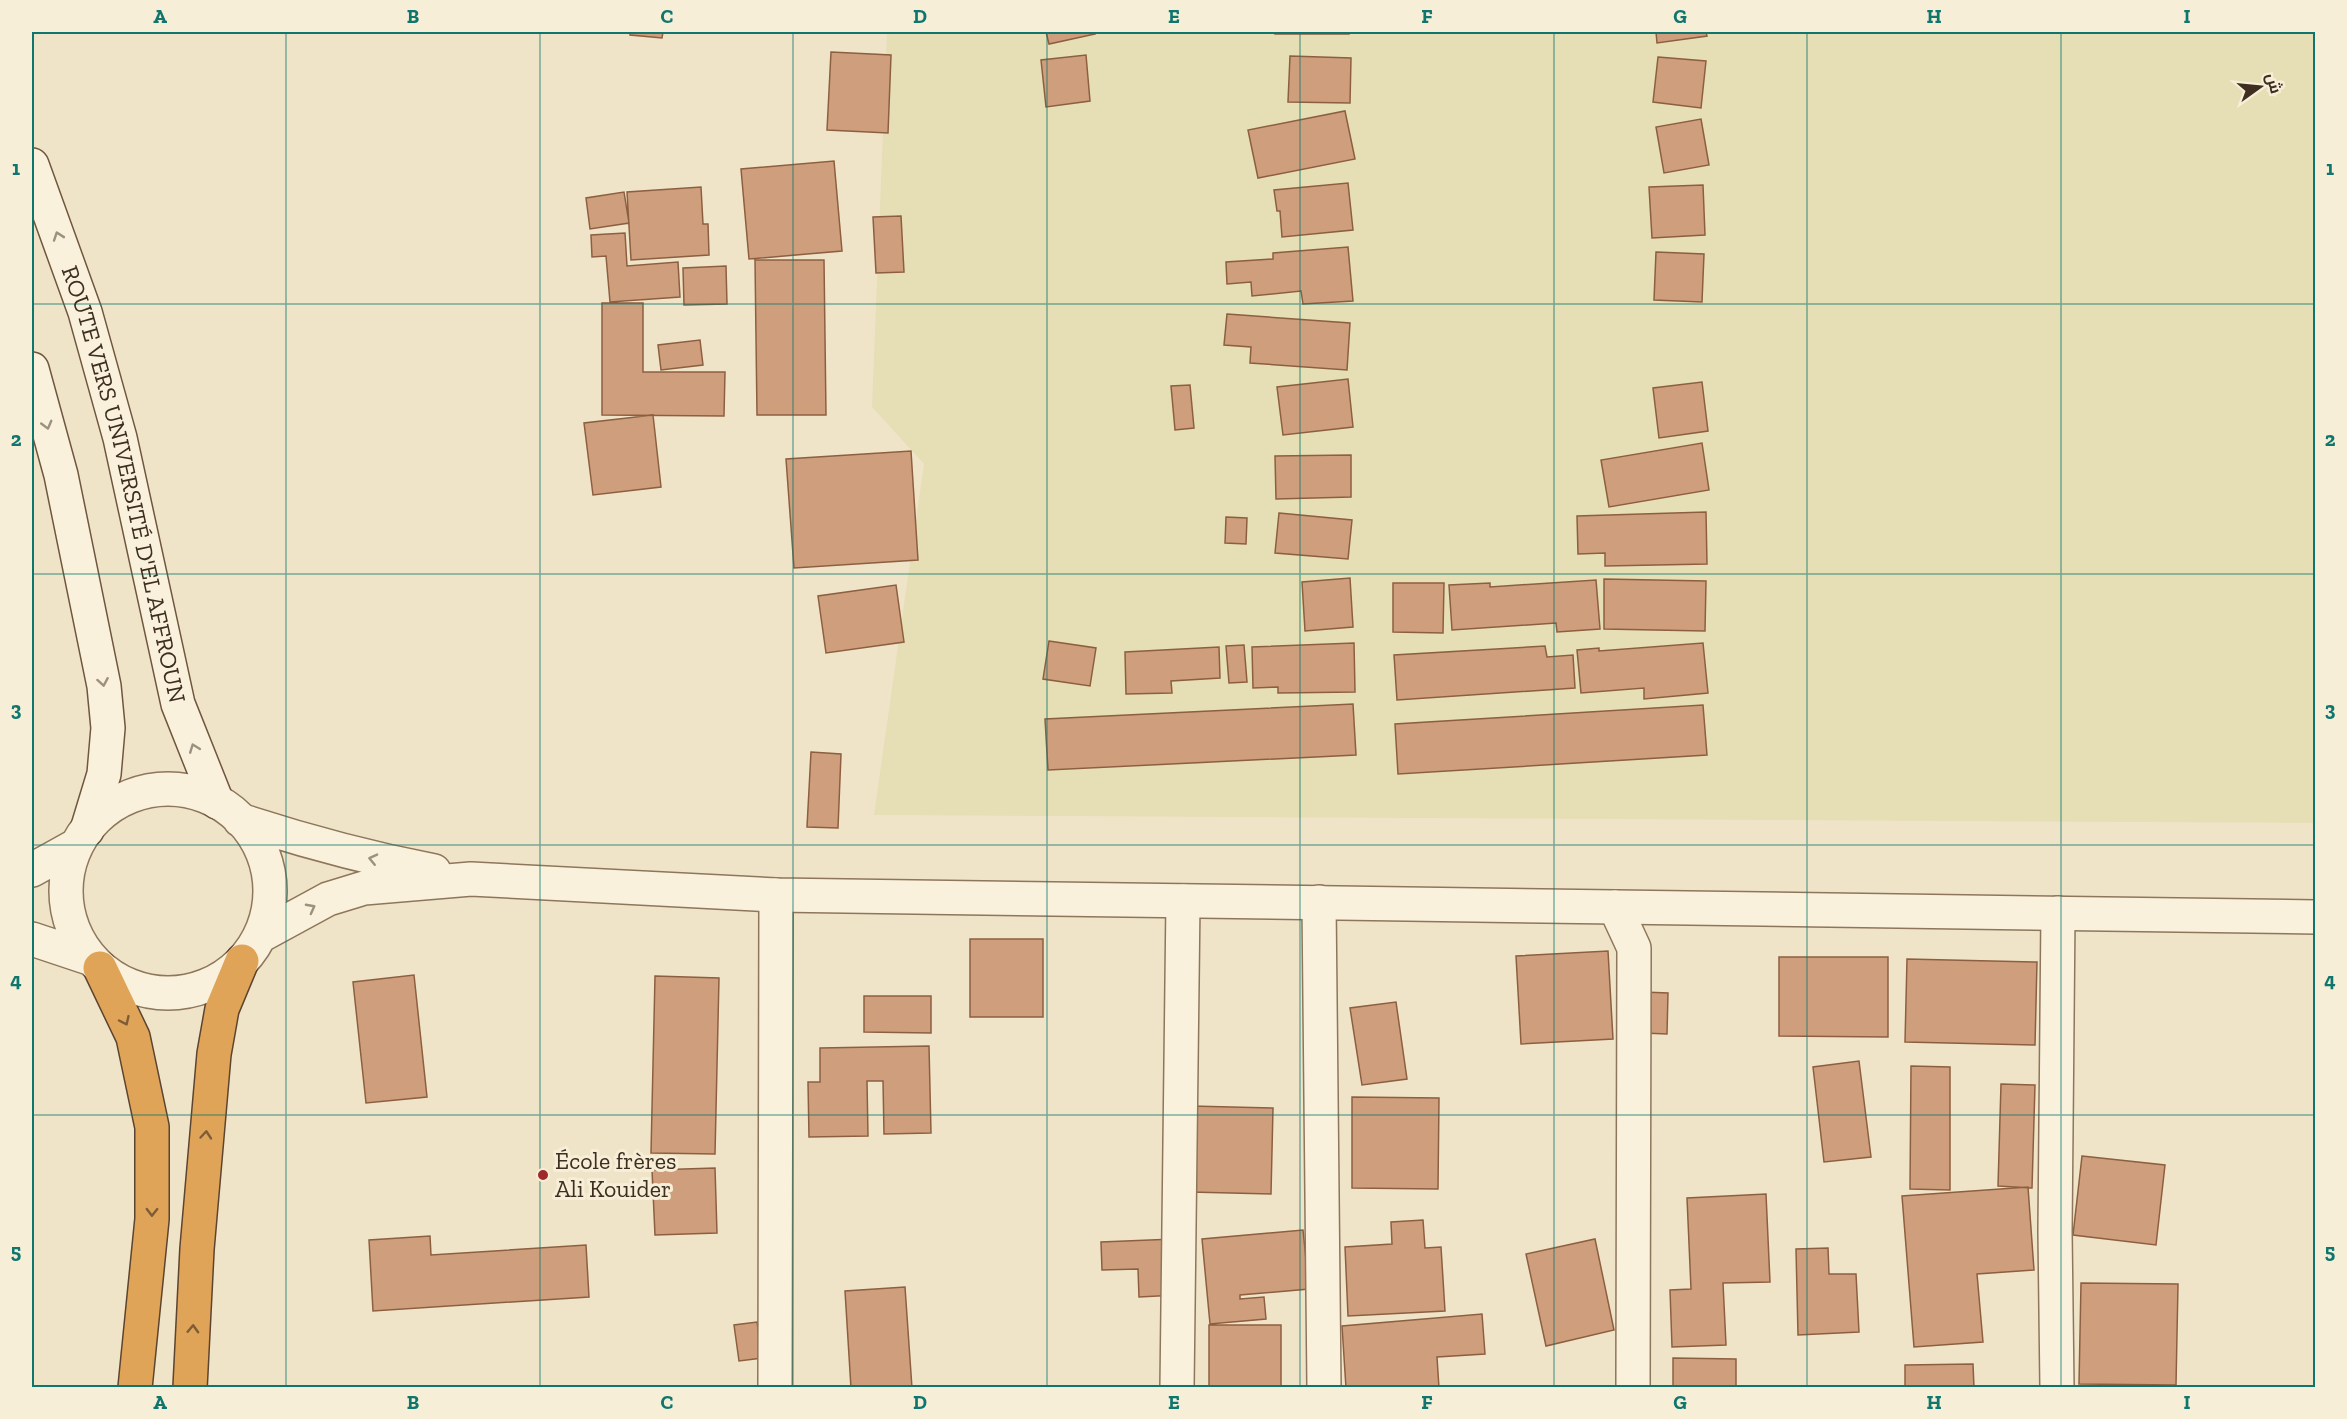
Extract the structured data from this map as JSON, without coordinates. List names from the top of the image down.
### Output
{
  "streets": {
    "street": ["ROUTE VERS UNIVERSITÉ D'EL AFFROUN"]
  },
  "places": ["École frères Ali Kouider"],
  "north": "right",
  "grid": {
    "columns": [
      "A",
      "B",
      "C",
      "D",
      "E",
      "F",
      "G",
      "H",
      "I"
    ],
    "rows": [
      "1",
      "2",
      "3",
      "4",
      "5"
    ]
  }
}
